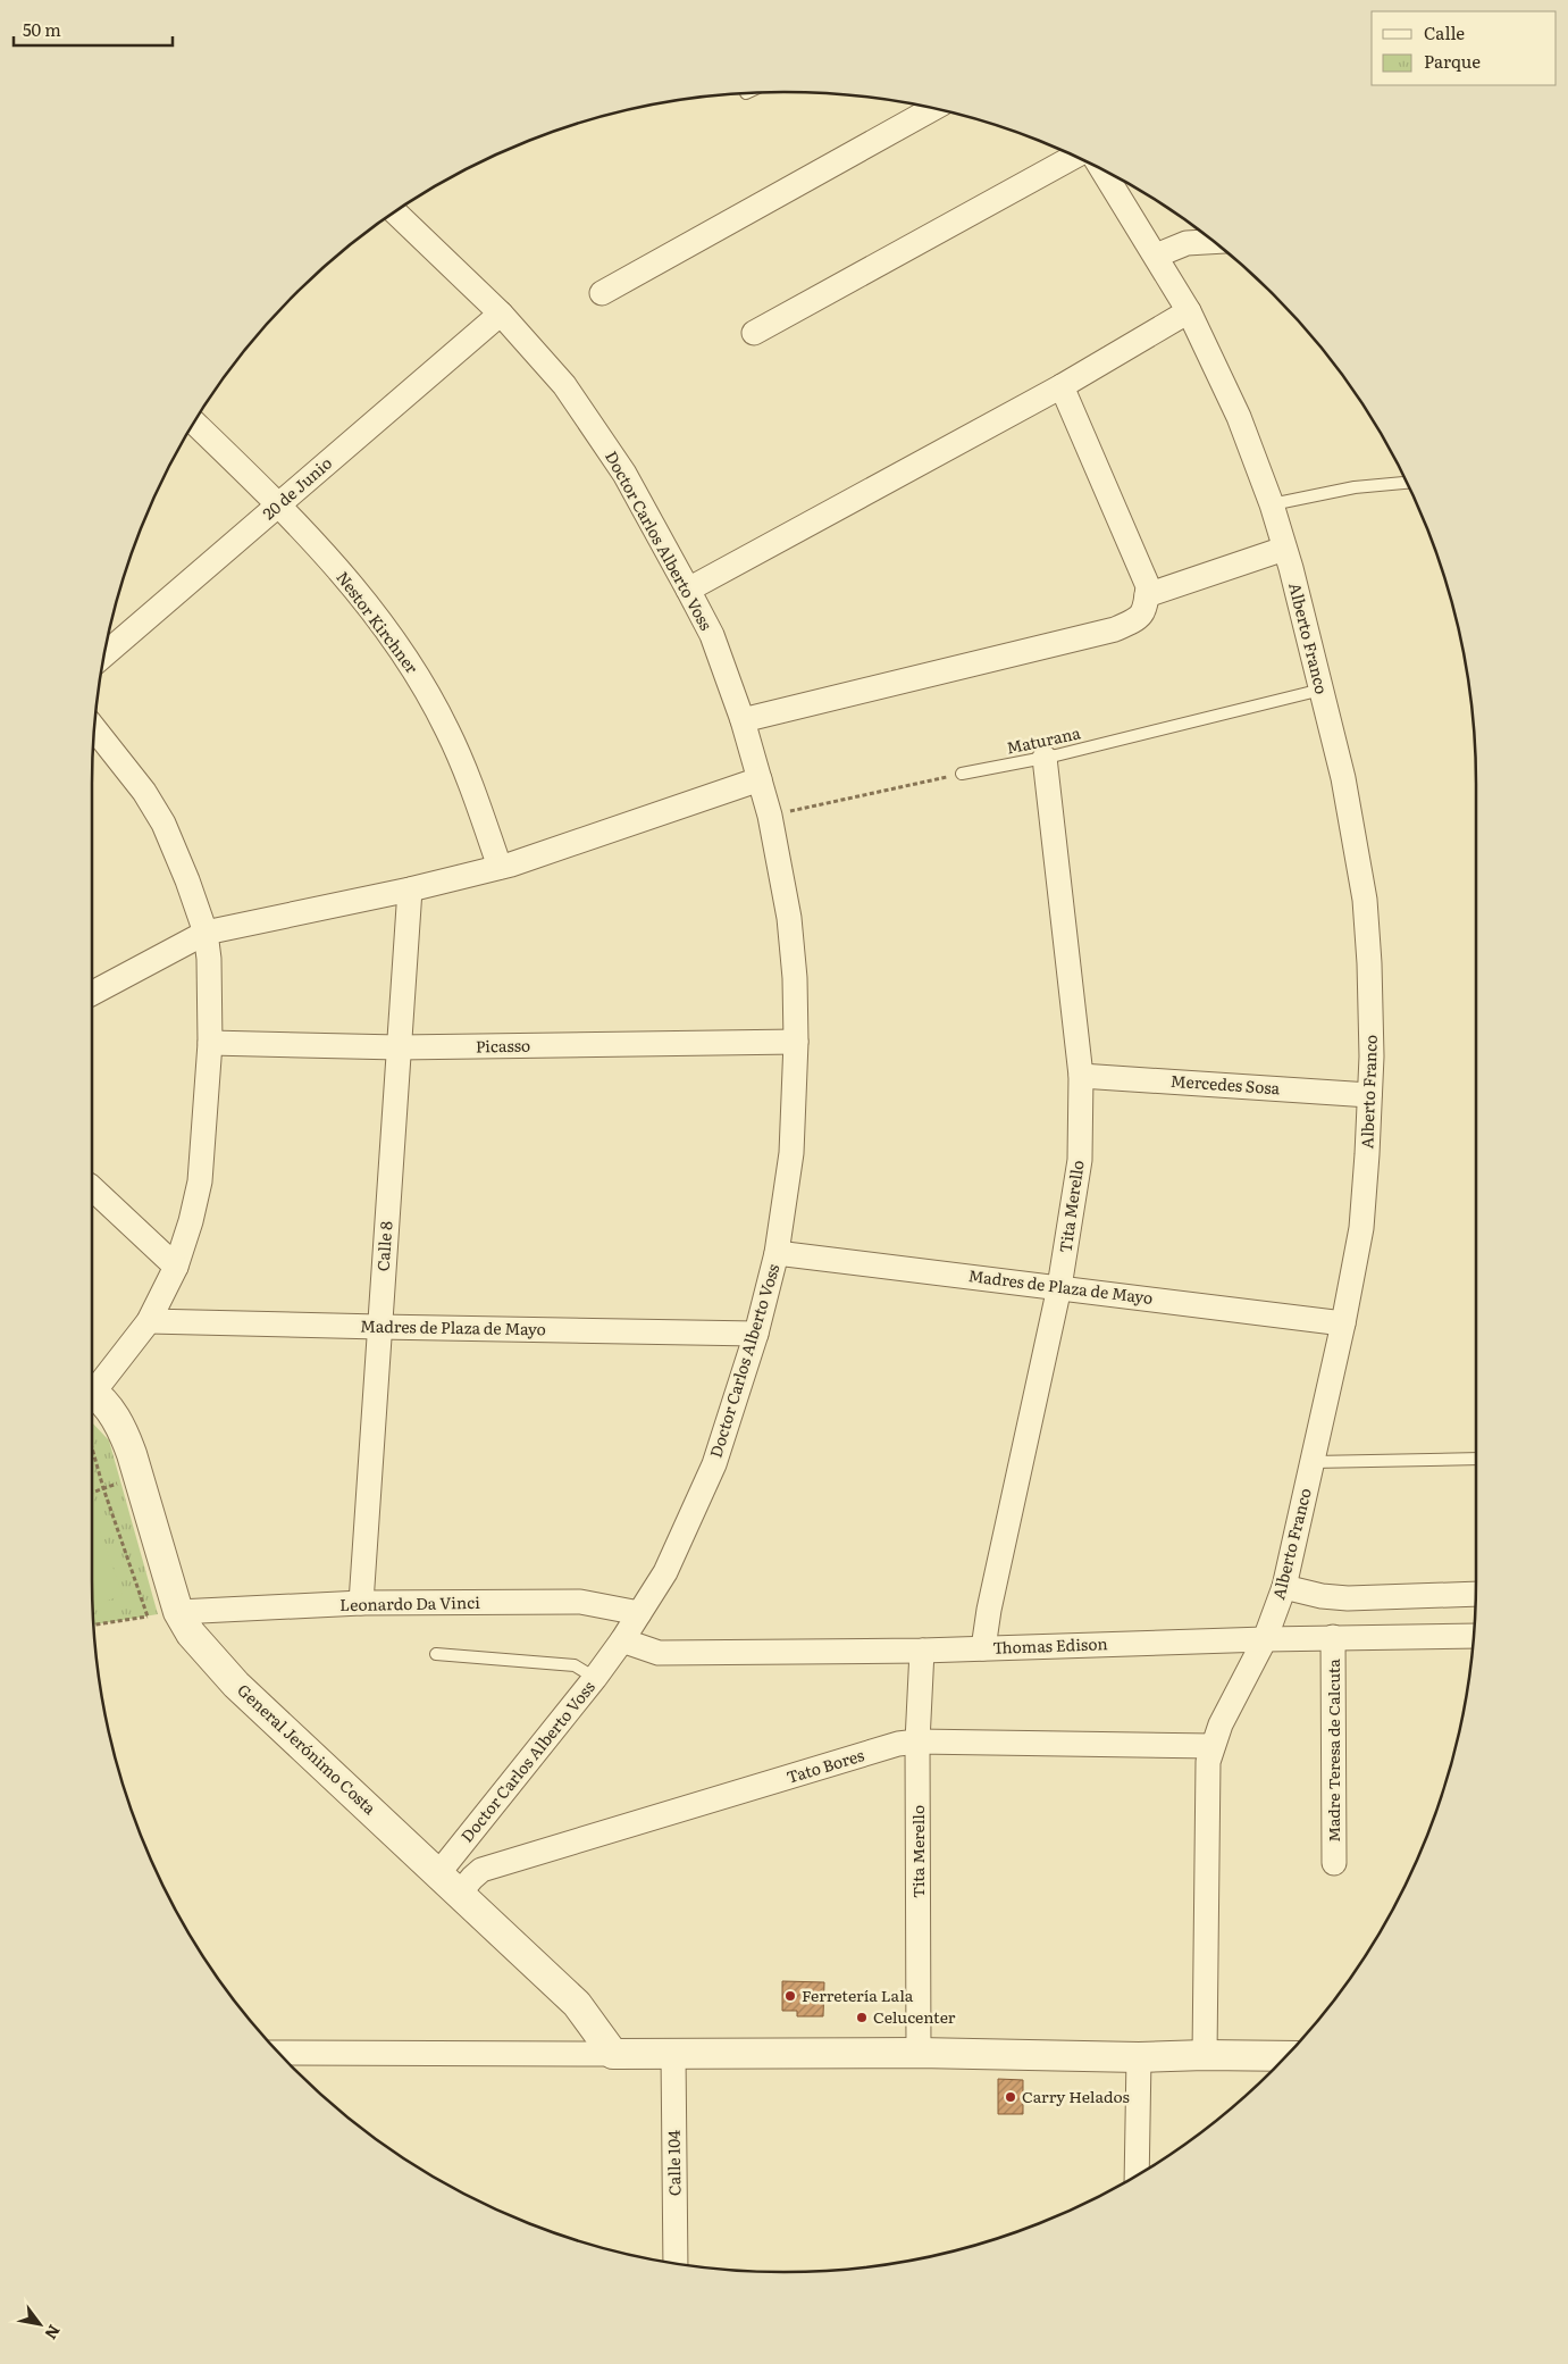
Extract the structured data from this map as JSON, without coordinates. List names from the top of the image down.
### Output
{
  "streets": {
    "street": [
      "20 de Junio",
      "Doctor Carlos Alberto Voss",
      "Nestor Kirchner",
      "Alberto Franco",
      "Picasso",
      "Mercedes Sosa",
      "Tita Merello",
      "Calle 8",
      "Madres de Plaza de Mayo",
      "Leonardo Da Vinci",
      "Thomas Edison",
      "General Jerónimo Costa",
      "Madre Teresa de Calcuta",
      "Tato Bores",
      "Calle 104"
    ],
    "lane": ["Maturana"]
  },
  "crossings": [
    ["20 de Junio", "Doctor Carlos Alberto Voss"],
    ["20 de Junio", "Nestor Kirchner"],
    ["Doctor Carlos Alberto Voss", "Picasso"],
    ["Doctor Carlos Alberto Voss", "Madres de Plaza de Mayo"],
    ["Doctor Carlos Alberto Voss", "Leonardo Da Vinci"],
    ["Doctor Carlos Alberto Voss", "Thomas Edison"],
    ["Doctor Carlos Alberto Voss", "General Jerónimo Costa"],
    ["Alberto Franco", "Maturana"],
    ["Alberto Franco", "Mercedes Sosa"],
    ["Alberto Franco", "Madres de Plaza de Mayo"],
    ["Alberto Franco", "Thomas Edison"],
    ["Alberto Franco", "Tato Bores"],
    ["Maturana", "Tita Merello"],
    ["Picasso", "Calle 8"],
    ["Mercedes Sosa", "Tita Merello"],
    ["Tita Merello", "Madres de Plaza de Mayo"],
    ["Tita Merello", "Thomas Edison"],
    ["Tita Merello", "Tato Bores"],
    ["Calle 8", "Madres de Plaza de Mayo"],
    ["Calle 8", "Leonardo Da Vinci"],
    ["Leonardo Da Vinci", "General Jerónimo Costa"],
    ["Thomas Edison", "Madre Teresa de Calcuta"],
    ["General Jerónimo Costa", "Tato Bores"]
  ],
  "places": ["Ferretería Lala", "Celucenter", "Carry Helados"],
  "legend": ["Calle", "Parque"],
  "scale_bar": "50 m",
  "north": "bottom right"
}
